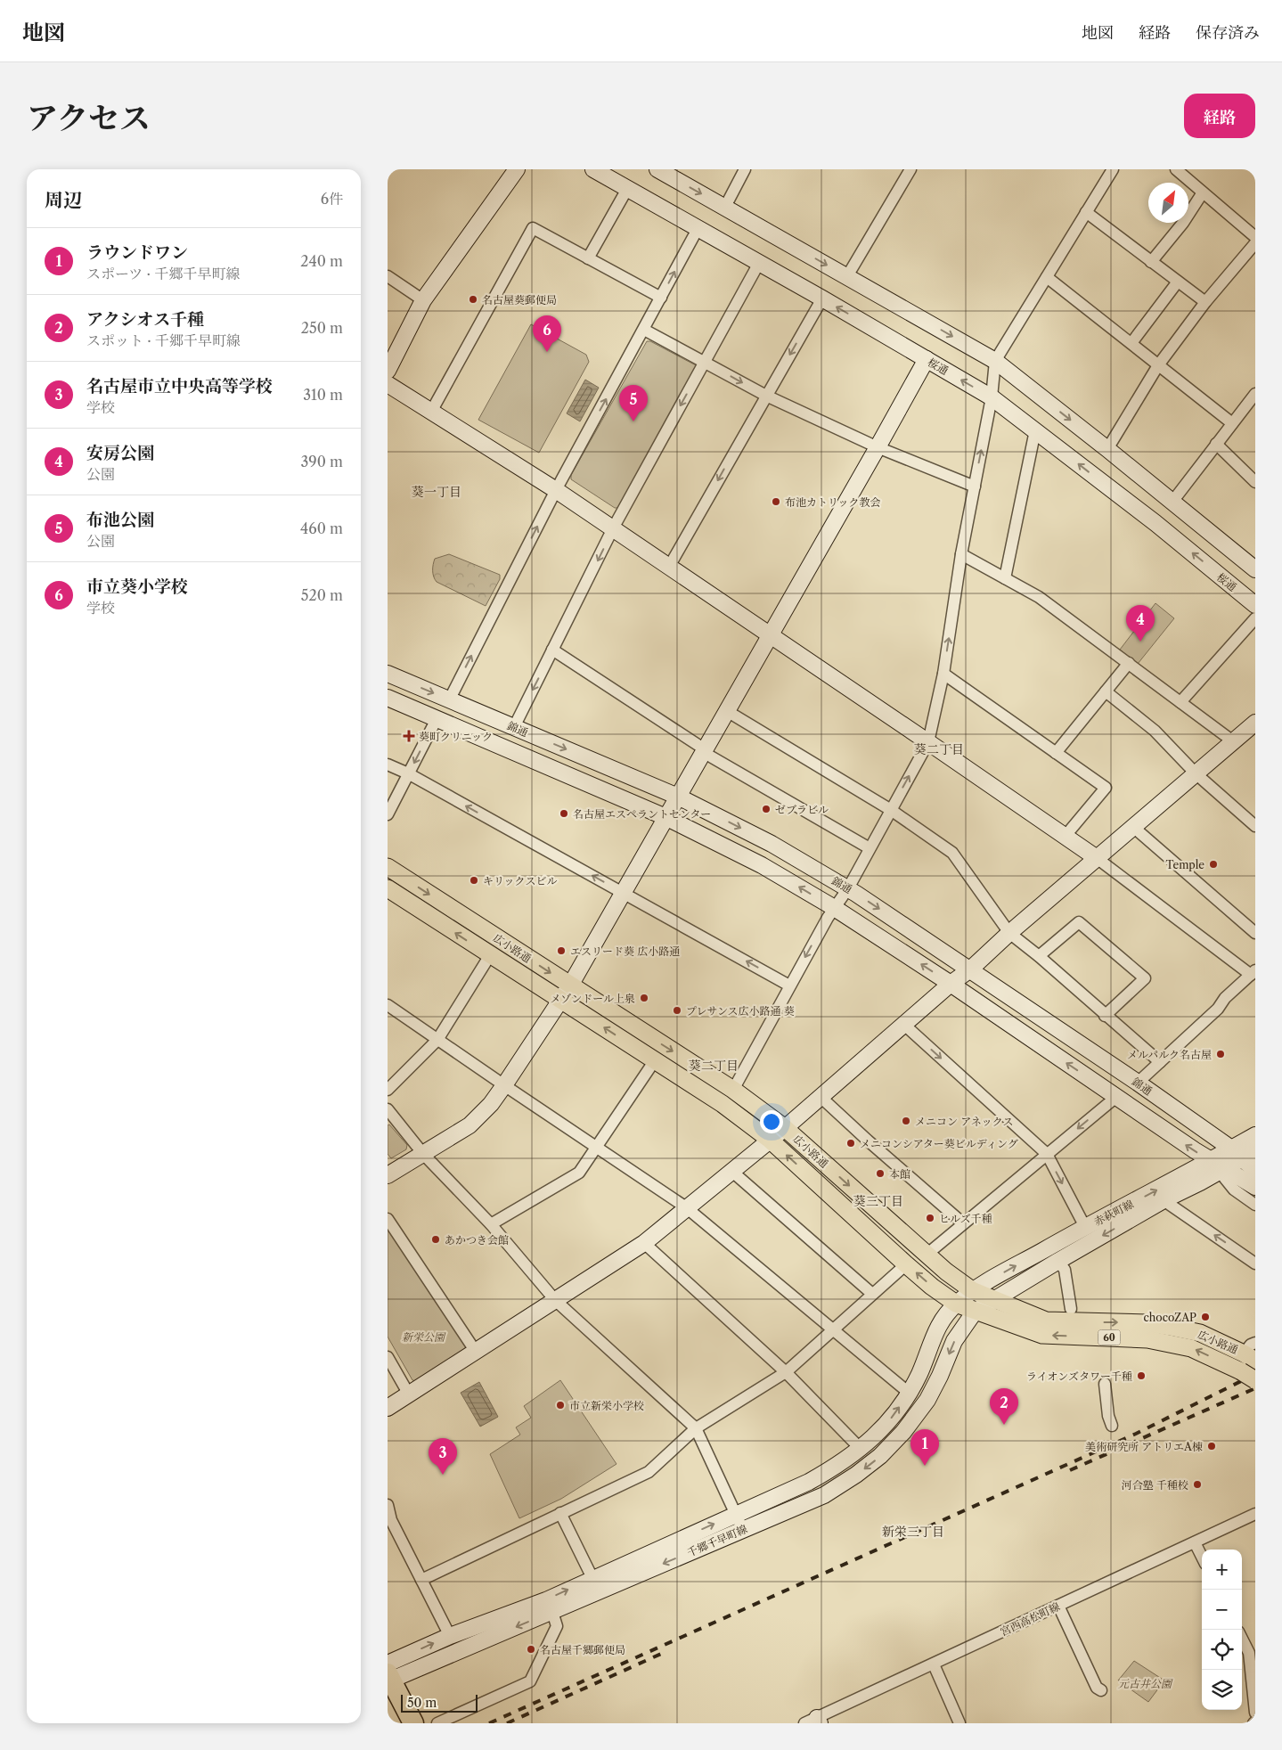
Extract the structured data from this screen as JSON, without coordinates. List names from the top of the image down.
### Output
{
  "streets": {
    "main road": ["広小路通", "60"],
    "street": [
      "桜通",
      "錦通",
      "赤萩町線",
      "千郷千早町線",
      "宮西高松町線"
    ]
  },
  "crossings": [
    ["錦通", "赤萩町線"],
    ["広小路通", "赤萩町線"],
    ["広小路通", "千郷千早町線"],
    ["赤萩町線", "千郷千早町線"]
  ],
  "districts": [
    "葵一丁目",
    "葵二丁目",
    "葵二丁目",
    "葵三丁目",
    "新栄三丁目"
  ],
  "parks": ["新栄公園", "元古井公園"],
  "places": {
    "other": [
      "名古屋葵郵便局",
      "布池カトリック教会",
      "ゼブラビル",
      "名古屋エスペラントセンター",
      "Temple",
      "キリックスビル",
      "エスリード葵 広小路通",
      "メゾンドール上泉",
      "プレサンス広小路通 葵",
      "メルパルク名古屋",
      "メニコン アネックス",
      "メニコンシアター葵ビルディング",
      "本館",
      "ヒルズ千種",
      "あかつき会館",
      "chocoZAP",
      "ライオンズタワー千種",
      "市立新栄小学校",
      "美術研究所 アトリエA棟",
      "河合塾 千種校",
      "名古屋千郷郵便局"
    ],
    "health": ["葵町クリニック"]
  },
  "scale_bar": "50 m",
  "north": "top right",
  "page": {
    "header": "地図",
    "nav": ["地図", "経路", "保存済み"],
    "title": "アクセス",
    "buttons": "経路",
    "heading": ["周辺", "6件"],
    "list": [
      {
        "mark": "1",
        "name": "ラウンドワン",
        "note": "スポーツ · 千郷千早町線",
        "value": "240 m"
      },
      {
        "mark": "2",
        "name": "アクシオス千種",
        "note": "スポット · 千郷千早町線",
        "value": "250 m"
      },
      {
        "mark": "3",
        "name": "名古屋市立中央高等学校",
        "note": "学校",
        "value": "310 m"
      },
      {
        "mark": "4",
        "name": "安房公園",
        "note": "公園",
        "value": "390 m"
      },
      {
        "mark": "5",
        "name": "布池公園",
        "note": "公園",
        "value": "460 m"
      },
      {
        "mark": "6",
        "name": "市立葵小学校",
        "note": "学校",
        "value": "520 m"
      }
    ],
    "pins": [
      "6",
      "5",
      "4",
      "2",
      "1",
      "3"
    ],
    "map_buttons": ["+", "−"],
    "scale": "50 m"
  }
}
